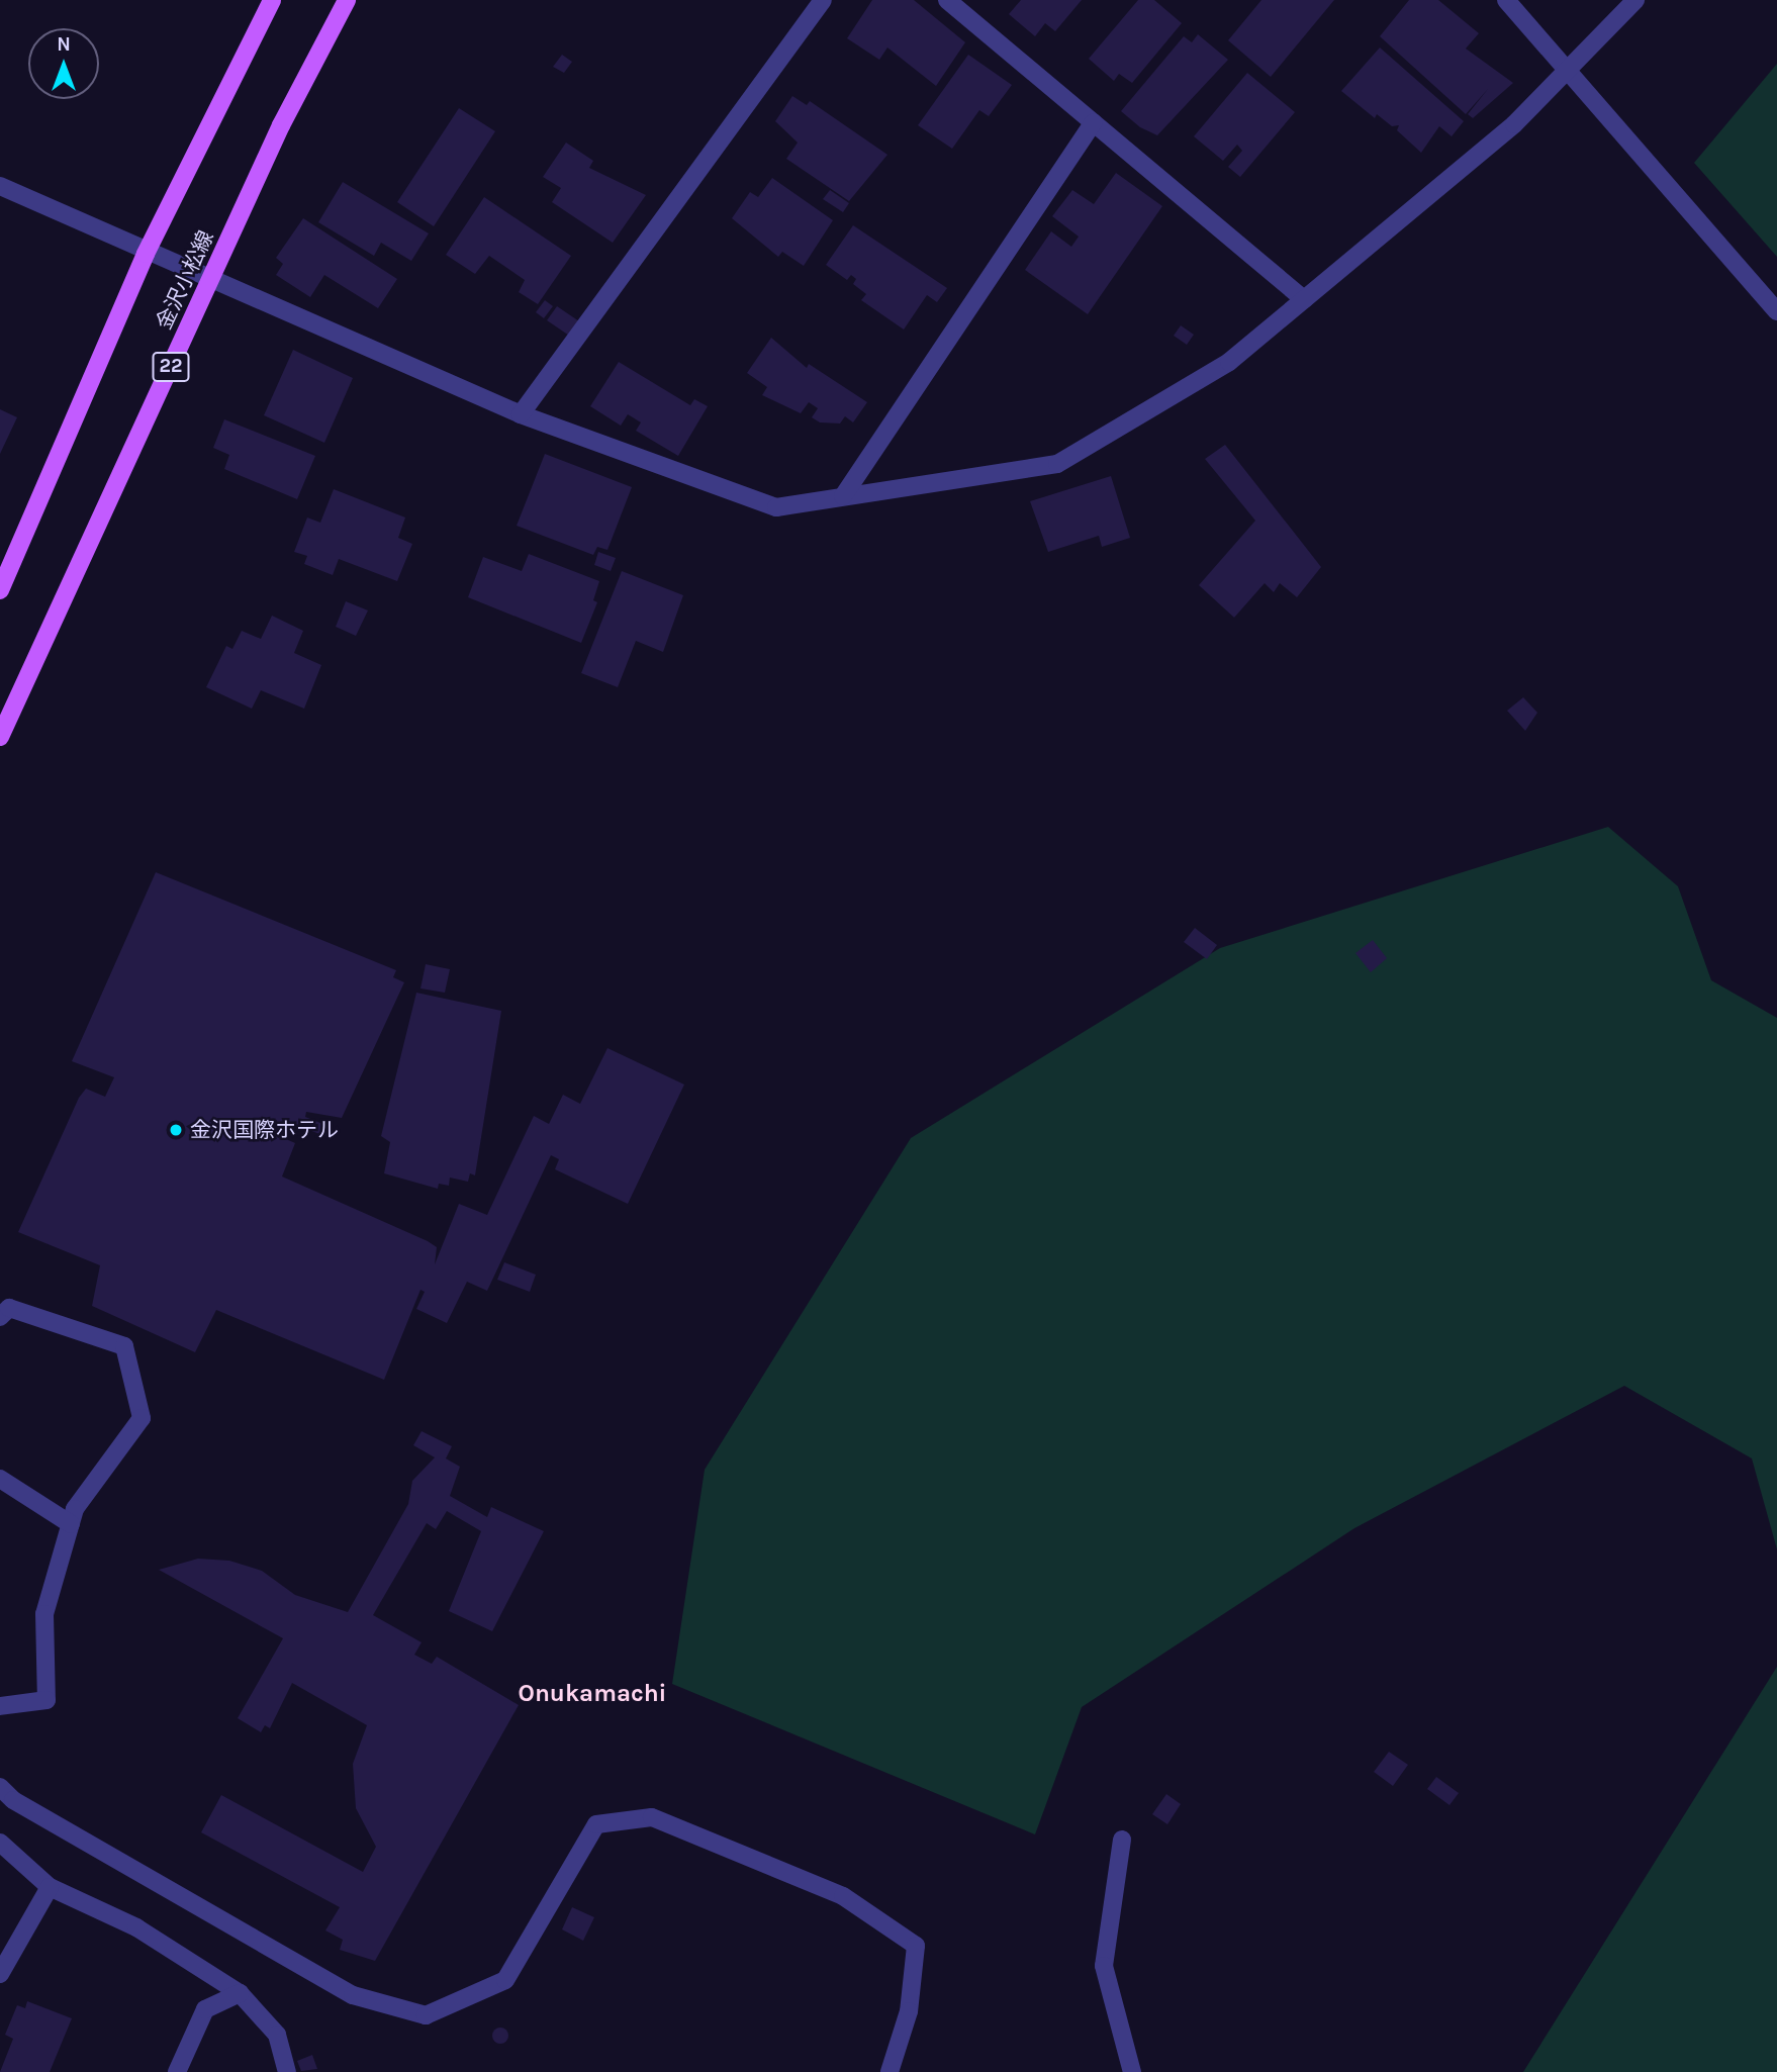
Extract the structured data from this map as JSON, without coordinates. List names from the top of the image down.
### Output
{
  "streets": {
    "main road": ["金沢小松線", "22"]
  },
  "districts": ["Onukamachi"],
  "places": ["金沢国際ホテル"],
  "north": "top"
}
